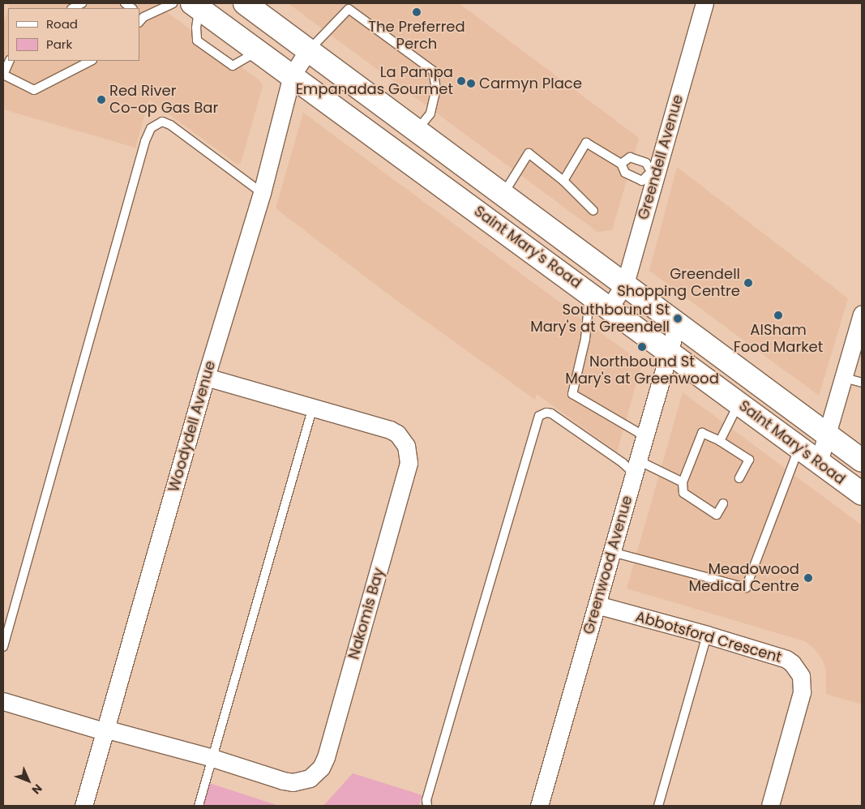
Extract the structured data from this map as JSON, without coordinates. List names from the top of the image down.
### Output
{
  "streets": {
    "main road": ["Saint Mary's Road"],
    "street": [
      "Greendell Avenue",
      "Woodydell Avenue",
      "Greenwood Avenue",
      "Nakomis Bay",
      "Abbotsford Crescent"
    ]
  },
  "crossings": [
    ["Greendell Avenue", "Saint Mary's Road"],
    ["Saint Mary's Road", "Woodydell Avenue"],
    ["Saint Mary's Road", "Greenwood Avenue"],
    ["Woodydell Avenue", "Nakomis Bay"],
    ["Greenwood Avenue", "Abbotsford Crescent"]
  ],
  "places": [
    "The Preferred Perch",
    "La Pampa Empanadas Gourmet",
    "Carmyn Place",
    "Red River Co-op Gas Bar",
    "Greendell Shopping Centre",
    "AlSham Food Market",
    "Southbound St Mary's at Greendell",
    "Northbound St Mary's at Greenwood",
    "Meadowood Medical Centre"
  ],
  "legend": ["Road", "Park"],
  "north": "bottom right"
}
